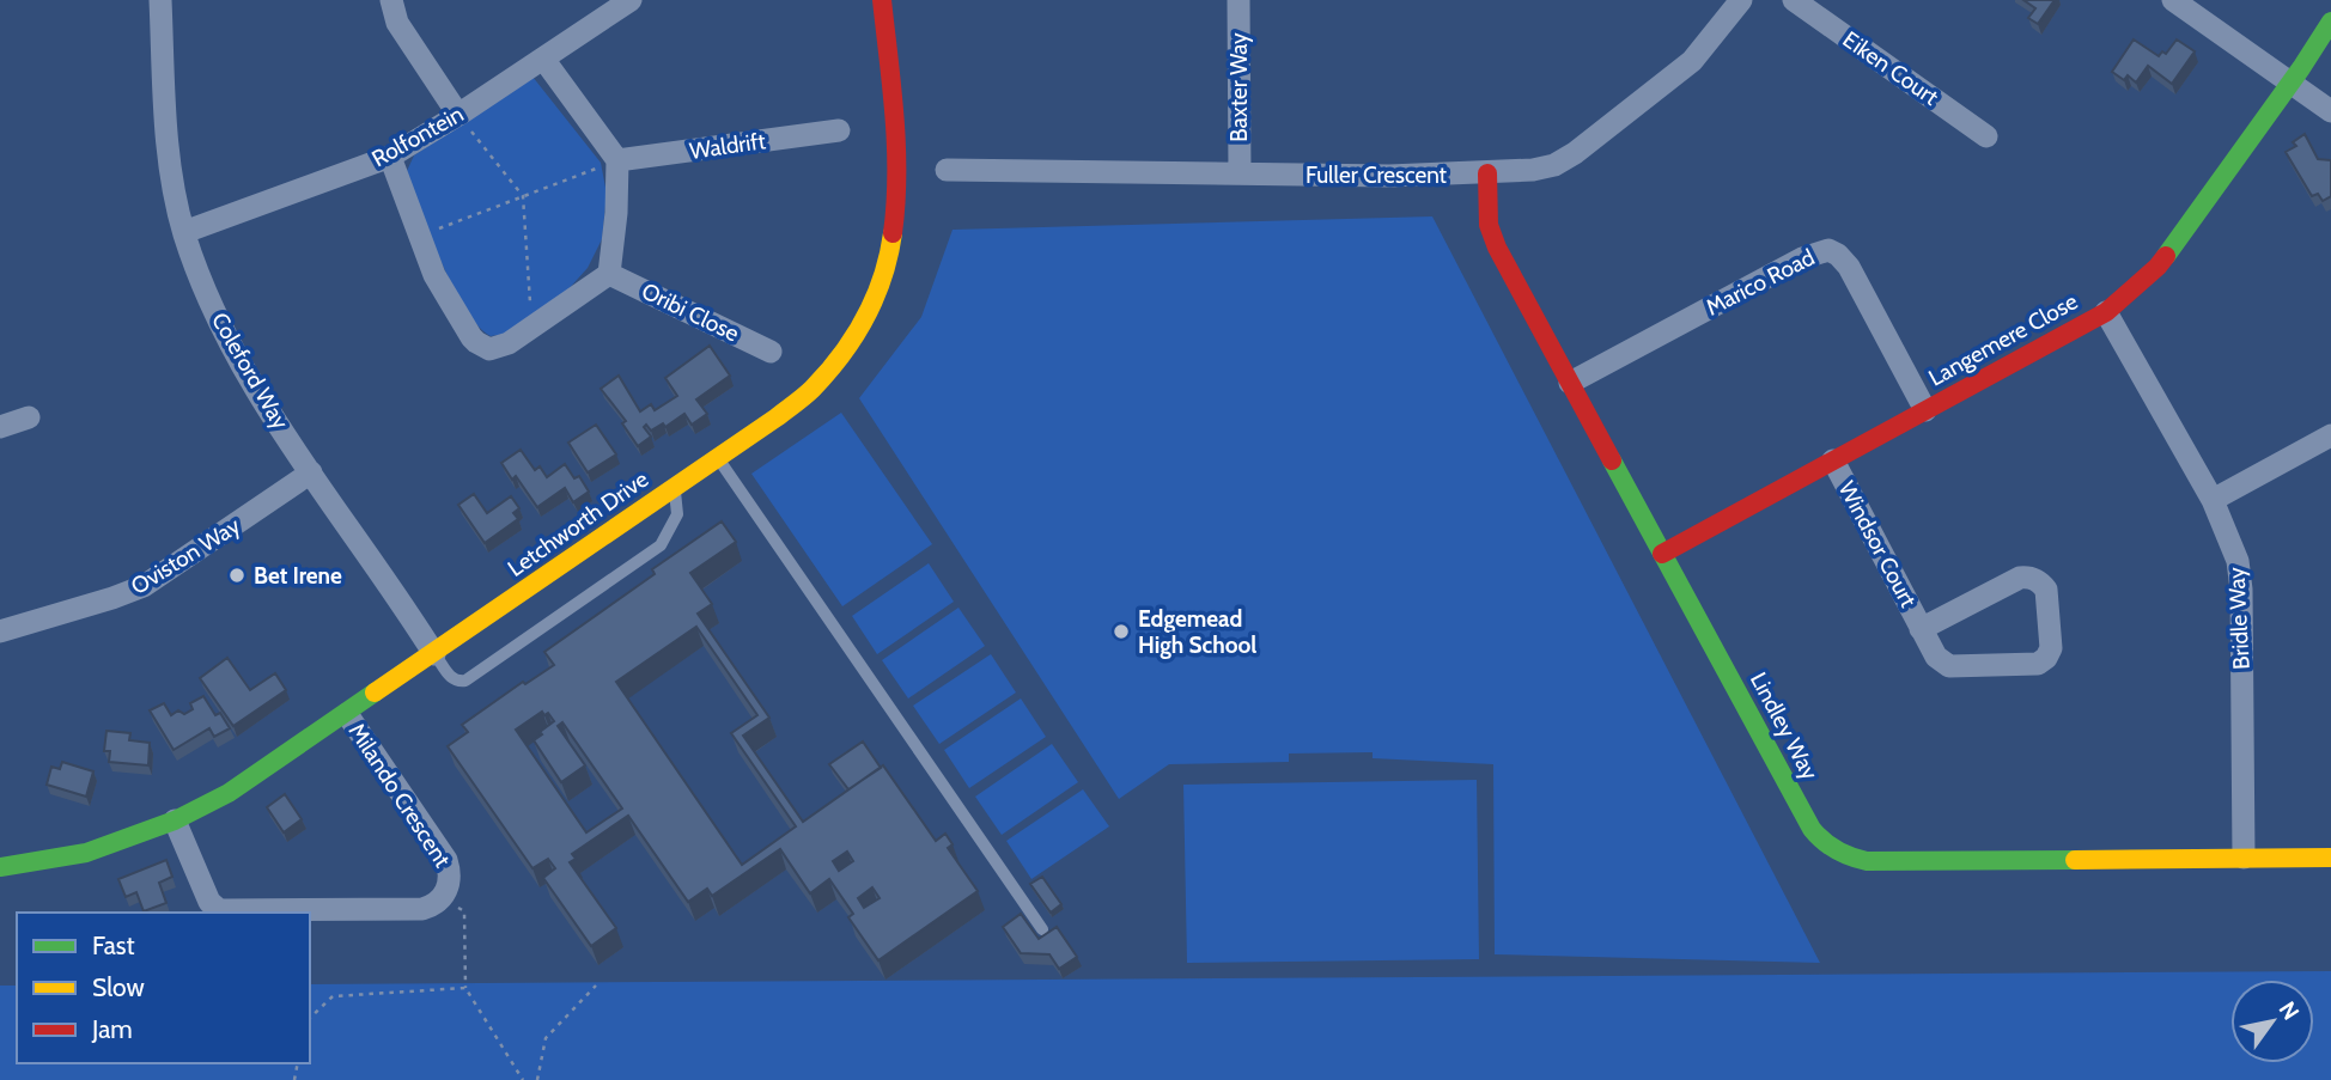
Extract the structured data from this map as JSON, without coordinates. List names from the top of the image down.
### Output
{
  "streets": {
    "street": [
      "Eiken Court",
      "Baxter Way",
      "Rolfontein",
      "Waldrift",
      "Fuller Crescent",
      "Marico Road",
      "Oribi Close",
      "Langemere Close",
      "Coleford Way",
      "Letchworth Drive",
      "Windsor Court",
      "Oviston Way",
      "Bridle Way",
      "Lindley Way",
      "Milando Crescent"
    ]
  },
  "crossings": [
    ["Baxter Way", "Fuller Crescent"],
    ["Rolfontein", "Coleford Way"],
    ["Fuller Crescent", "Lindley Way"],
    ["Marico Road", "Langemere Close"],
    ["Marico Road", "Lindley Way"],
    ["Langemere Close", "Windsor Court"],
    ["Langemere Close", "Bridle Way"],
    ["Langemere Close", "Lindley Way"],
    ["Coleford Way", "Letchworth Drive"],
    ["Coleford Way", "Oviston Way"],
    ["Letchworth Drive", "Milando Crescent"],
    ["Bridle Way", "Lindley Way"]
  ],
  "places": ["Bet Irene", "Edgemead High School"],
  "legend": ["Fast", "Slow", "Jam"],
  "north": "top right"
}
